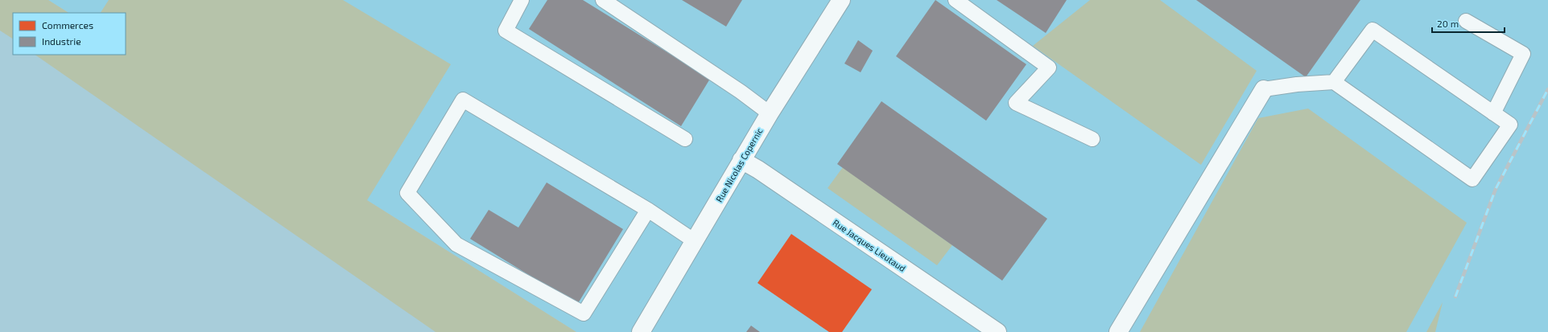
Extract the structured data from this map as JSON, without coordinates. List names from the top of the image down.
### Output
{
  "streets": {
    "street": ["Rue Nicolas Copernic", "Rue Jacques Lieutaud"]
  },
  "crossings": [
    ["Rue Nicolas Copernic", "Rue Jacques Lieutaud"]
  ],
  "legend": ["Commerces", "Industrie"],
  "scale_bar": "20 m"
}
